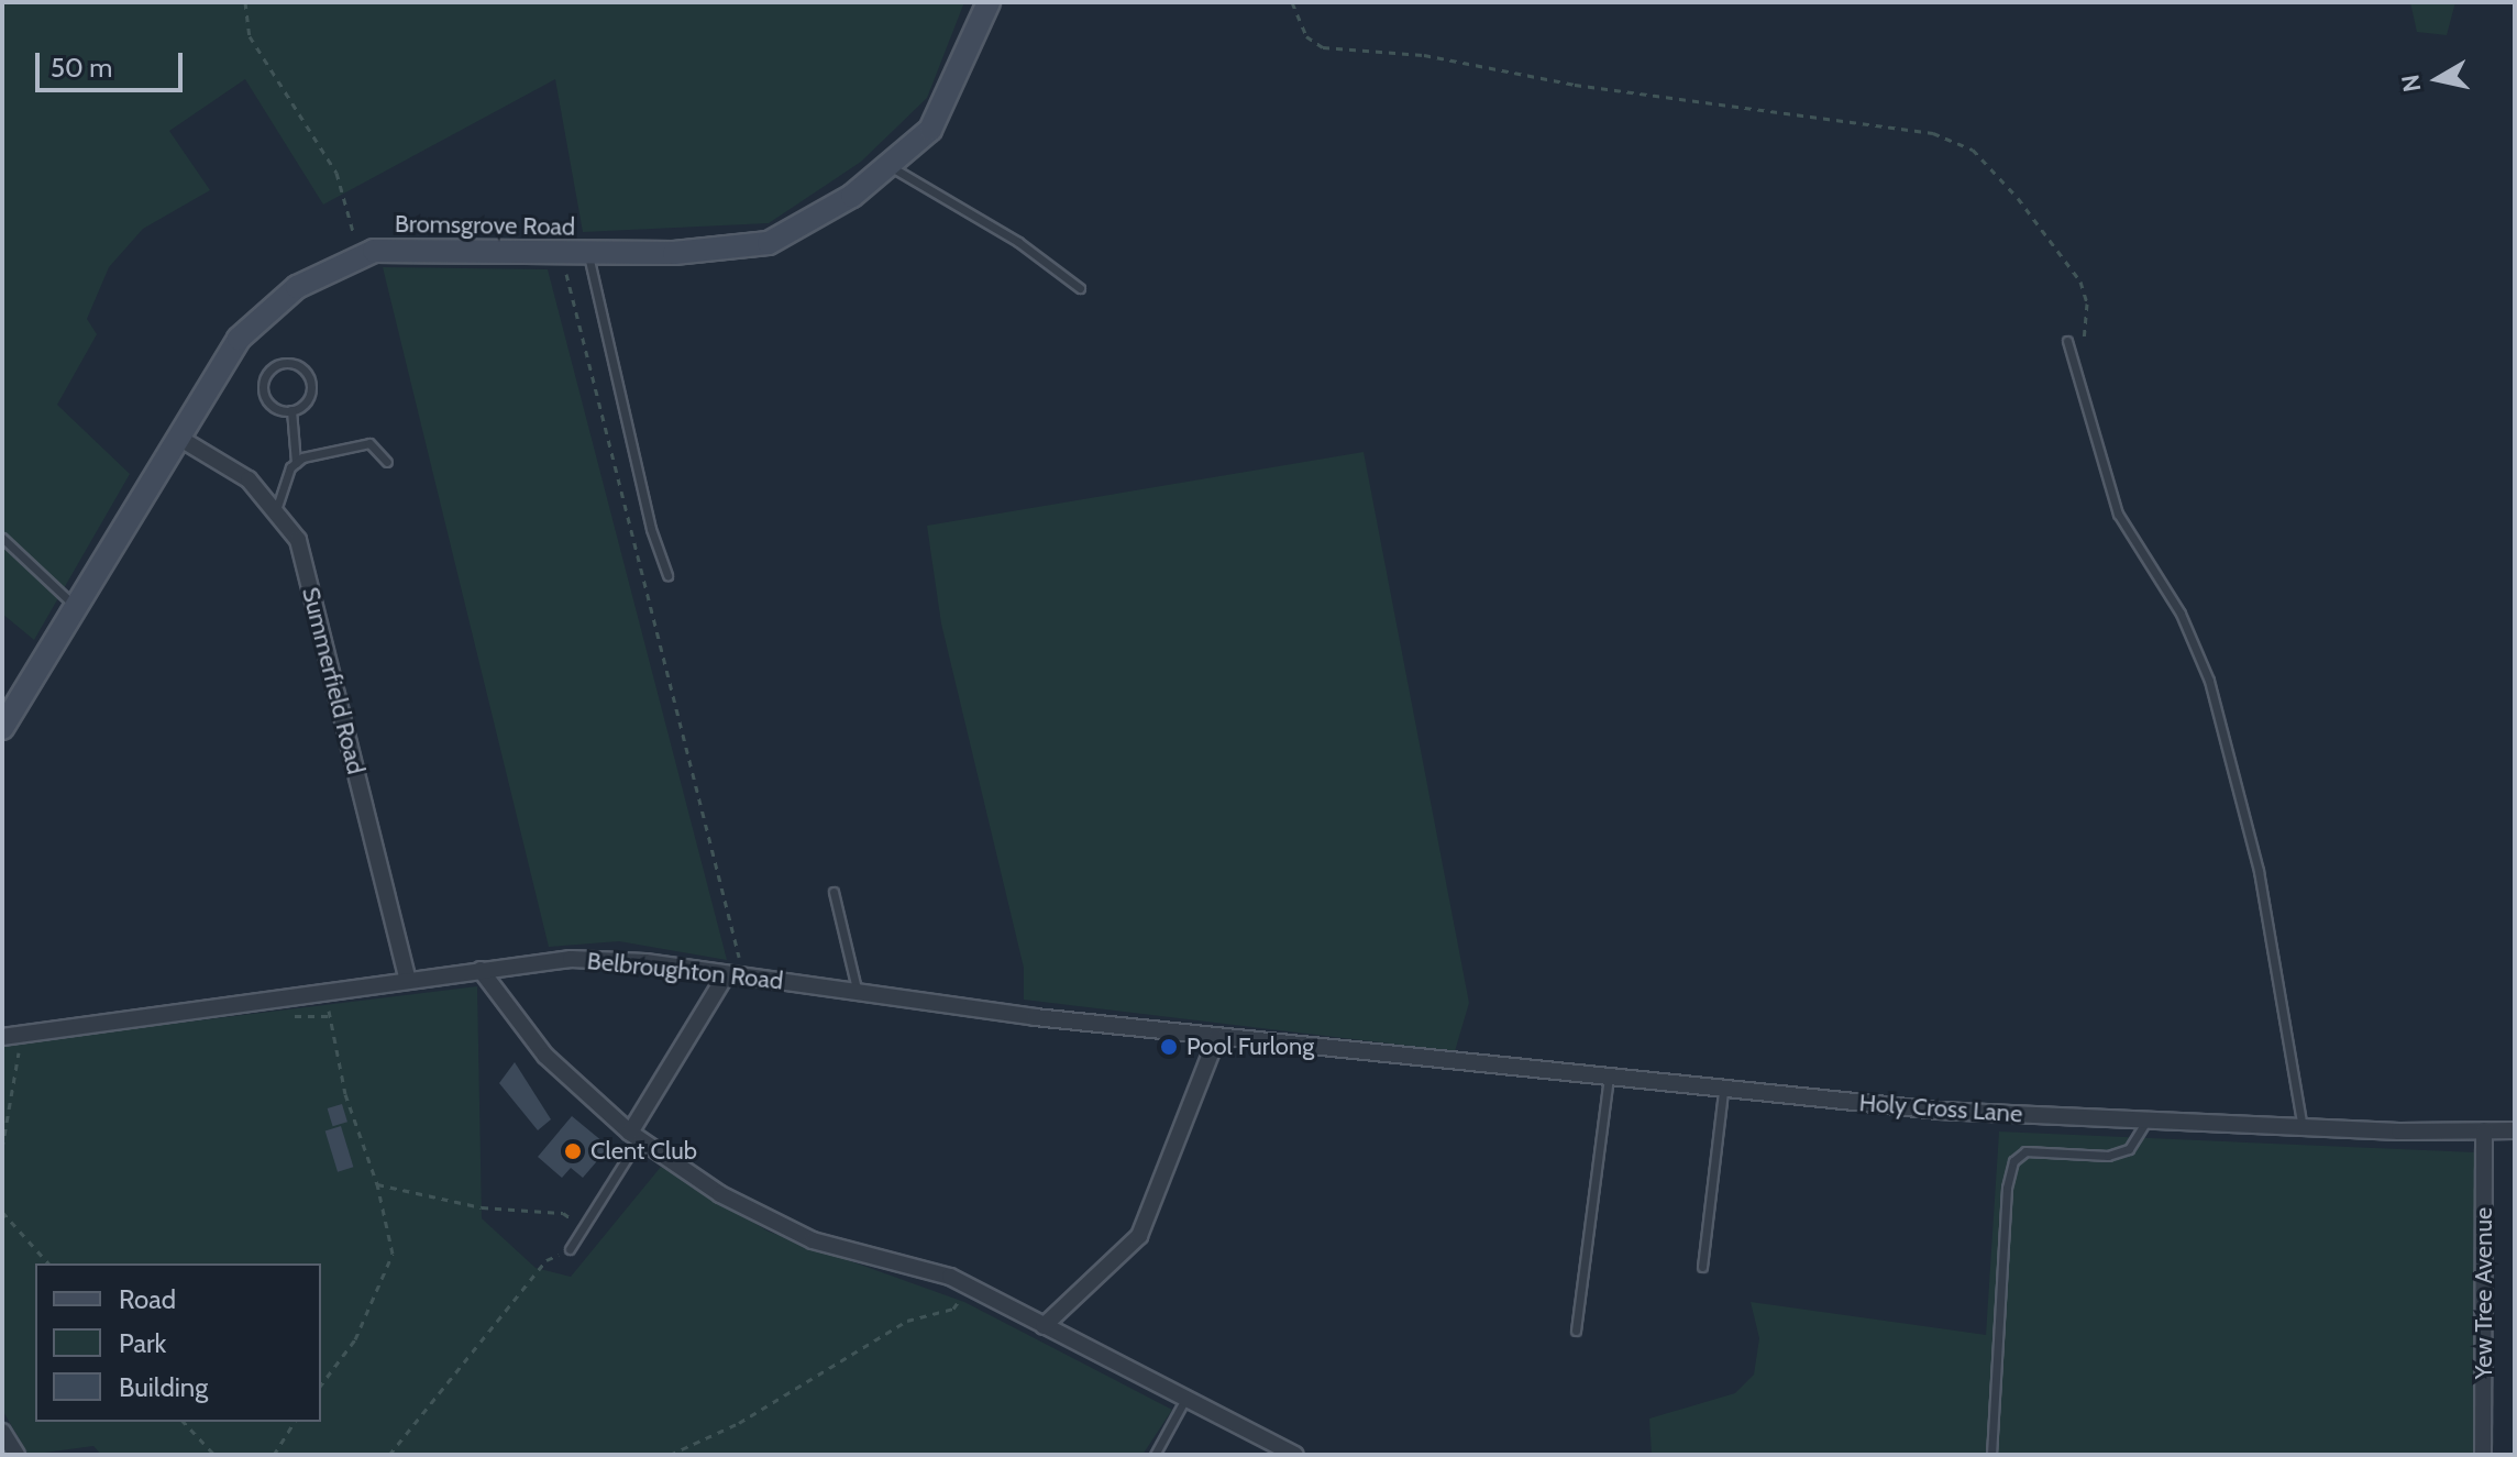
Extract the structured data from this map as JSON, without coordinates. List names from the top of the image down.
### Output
{
  "streets": {
    "street": [
      "Bromsgrove Road",
      "Summerfield Road",
      "Belbroughton Road",
      "Holy Cross Lane",
      "Yew Tree Avenue"
    ]
  },
  "crossings": [
    ["Bromsgrove Road", "Summerfield Road"],
    ["Summerfield Road", "Belbroughton Road"],
    ["Belbroughton Road", "Holy Cross Lane"],
    ["Holy Cross Lane", "Yew Tree Avenue"]
  ],
  "places": ["Pool Furlong", "Clent Club"],
  "legend": ["Road", "Park", "Building"],
  "scale_bar": "50 m",
  "north": "left"
}
